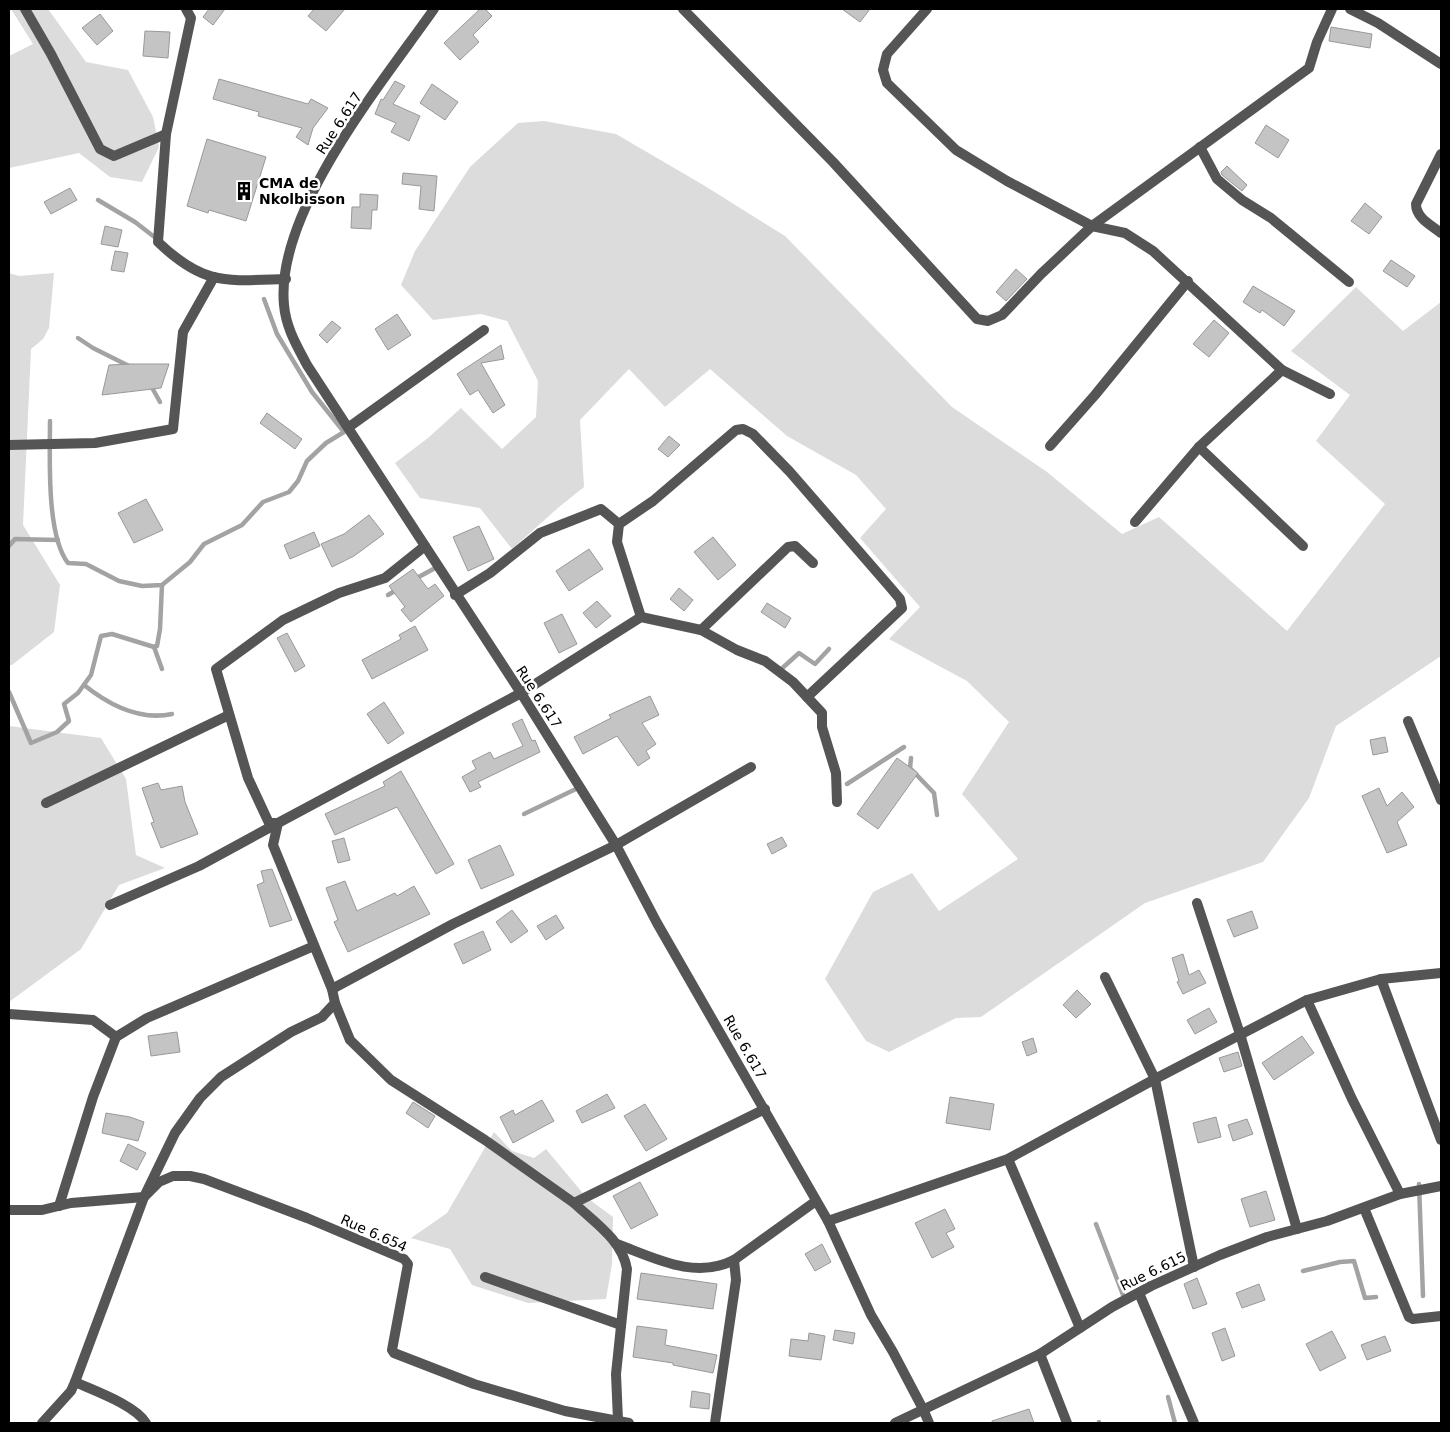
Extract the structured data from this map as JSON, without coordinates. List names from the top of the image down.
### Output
{
  "streets": {
    "street": ["Rue 6.617", "Rue 6.654", "Rue 6.615"]
  },
  "crossings": [
    ["Rue 6.617", "Rue 6.615"]
  ],
  "places": {
    "building": ["CMA de Nkolbisson"]
  }
}
